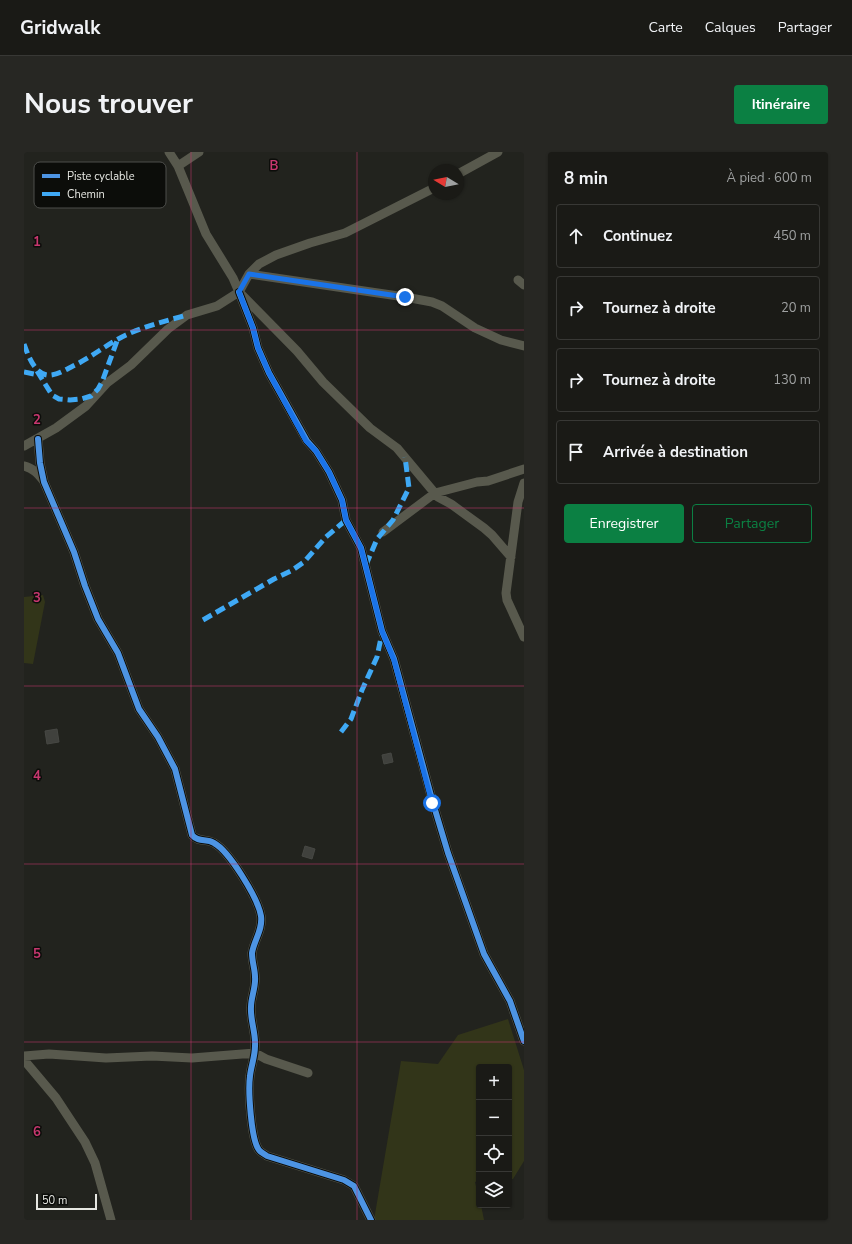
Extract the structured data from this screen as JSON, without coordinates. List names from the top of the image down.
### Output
{
  "legend": ["Piste cyclable", "Chemin"],
  "scale_bar": "50 m",
  "north": "left",
  "page": {
    "header": "Gridwalk",
    "nav": ["Carte", "Calques", "Partager"],
    "title": "Nous trouver",
    "buttons": [
      "Itinéraire",
      ["Enregistrer", "Partager"]
    ],
    "heading": ["8 min", "À pied · 600 m"],
    "list": [
      ["Continuez", "450 m"],
      ["Tournez à droite", "20 m"],
      ["Tournez à droite", "130 m"],
      "Arrivée à destination"
    ],
    "map_buttons": ["+", "−"],
    "scale": "50 m"
  },
  "grid": {
    "columns": ["B"],
    "rows": [
      "1",
      "2",
      "3",
      "4",
      "5",
      "6"
    ]
  }
}
